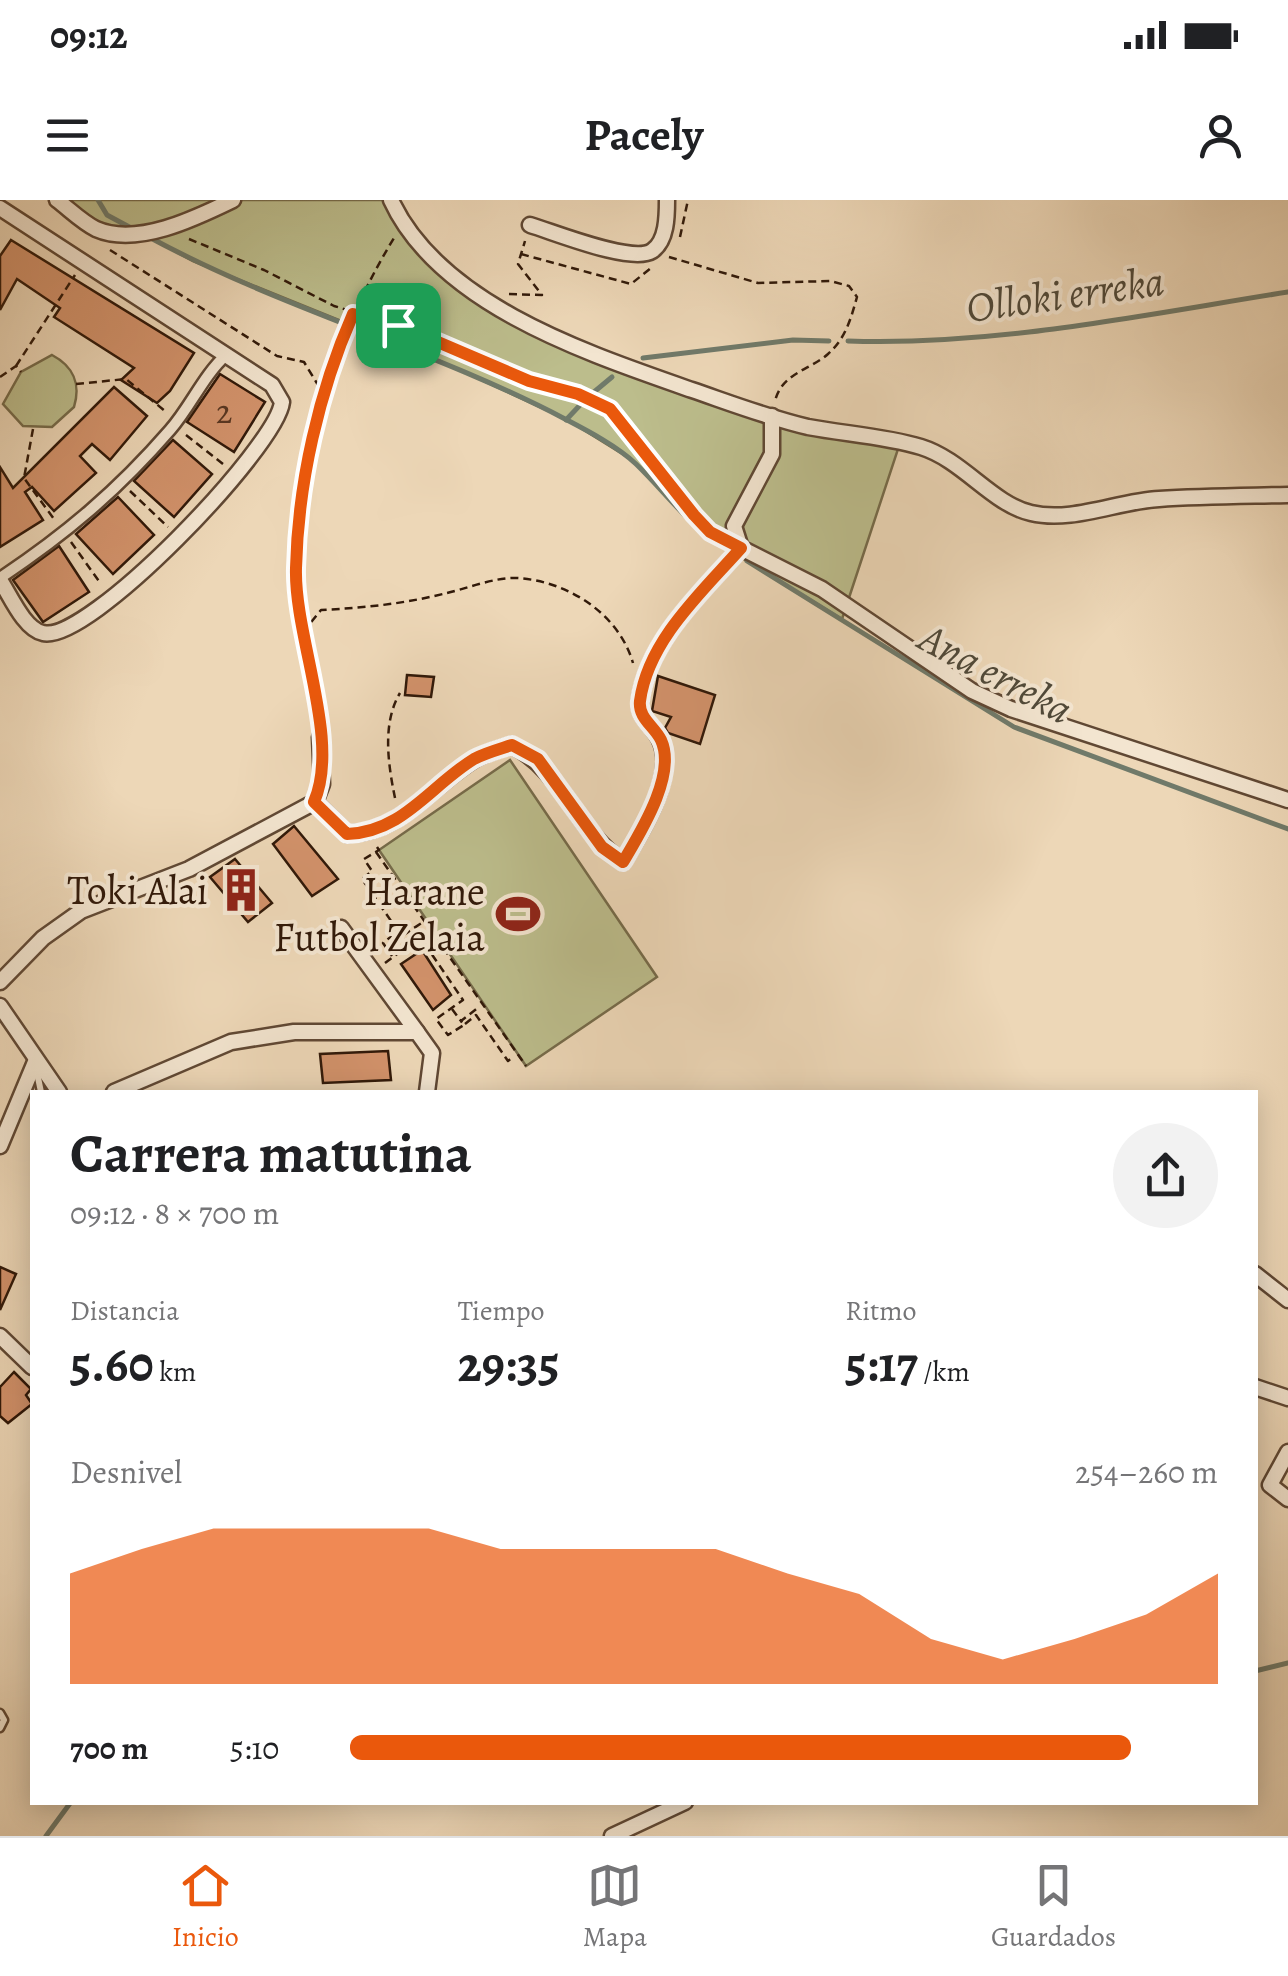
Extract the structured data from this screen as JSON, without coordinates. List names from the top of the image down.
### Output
{
  "water": ["Olloki erreka", "Ana erreka"],
  "places": {
    "building": ["Toki Alai"],
    "sports": ["Harane Futbol Zelaia"]
  },
  "house_numbers": ["2"],
  "page": {
    "status": "09:12",
    "header": "Pacely",
    "heading": ["Carrera matutina", "09:12 · 8 × 700 m"],
    "stats": [
      ["Distancia", "5.60 km"],
      ["Tiempo", "29:35"],
      ["Ritmo", "5:17 /km"]
    ],
    "chart": ["Desnivel", "254–260 m"],
    "list": [
      {
        "name": "700 m",
        "note": "5:10"
      }
    ],
    "tabs": ["Inicio", "Mapa", "Guardados"]
  }
}
